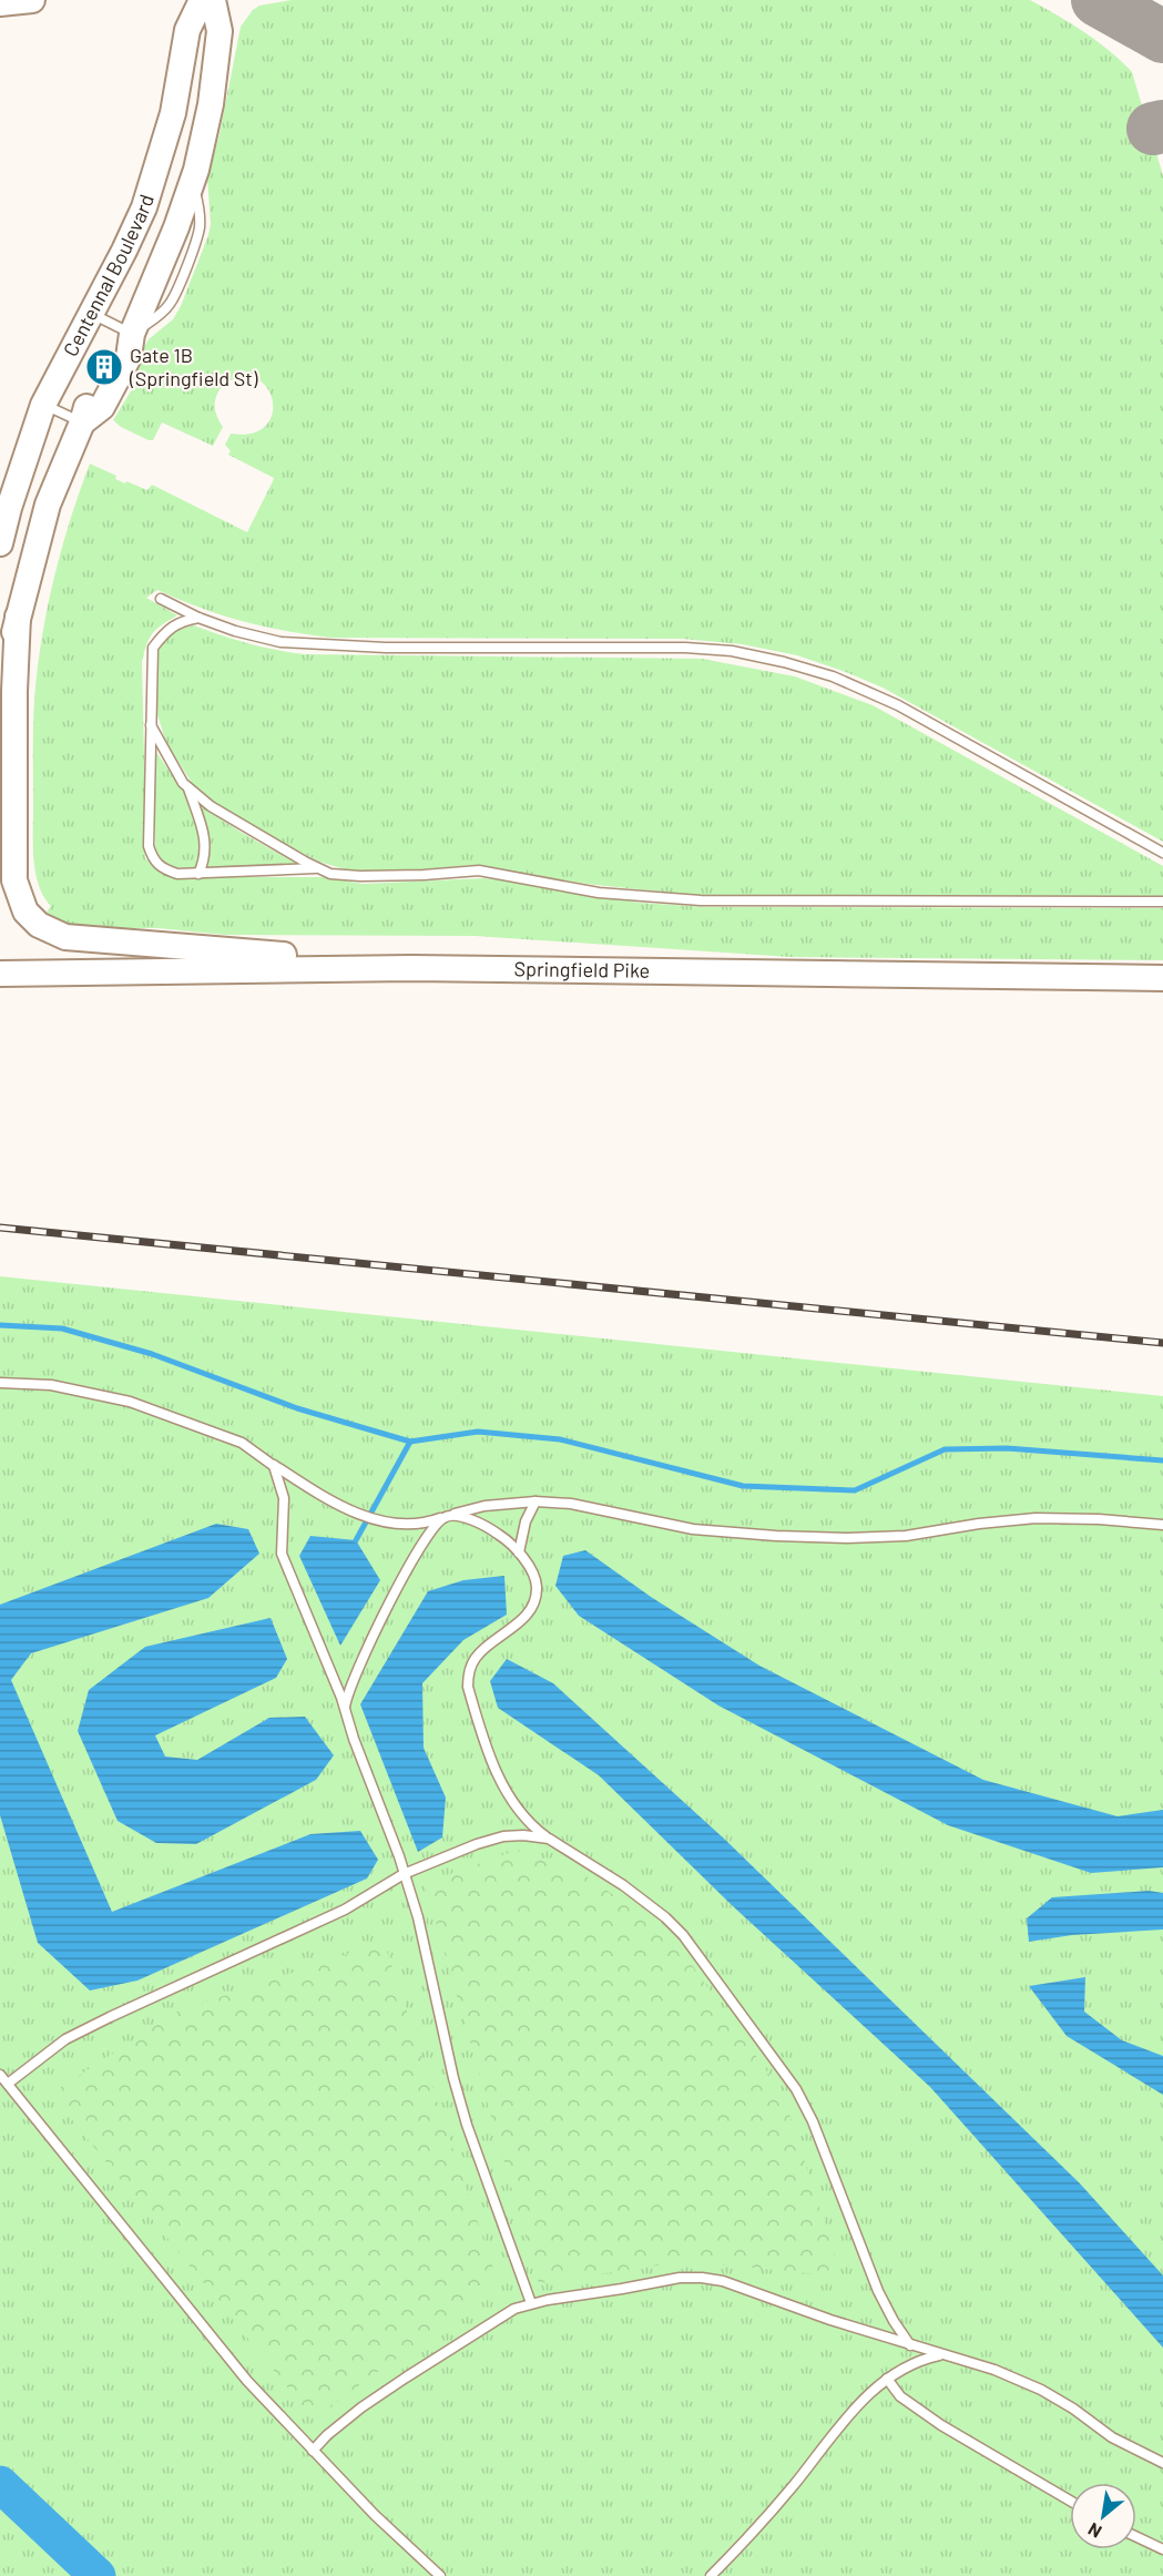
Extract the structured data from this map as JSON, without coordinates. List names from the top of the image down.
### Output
{
  "streets": {
    "main road": ["Centennal Boulevard", "Springfield Pike"]
  },
  "places": {
    "building": ["Gate 1B (Springfield St)"]
  },
  "north": "bottom left"
}
